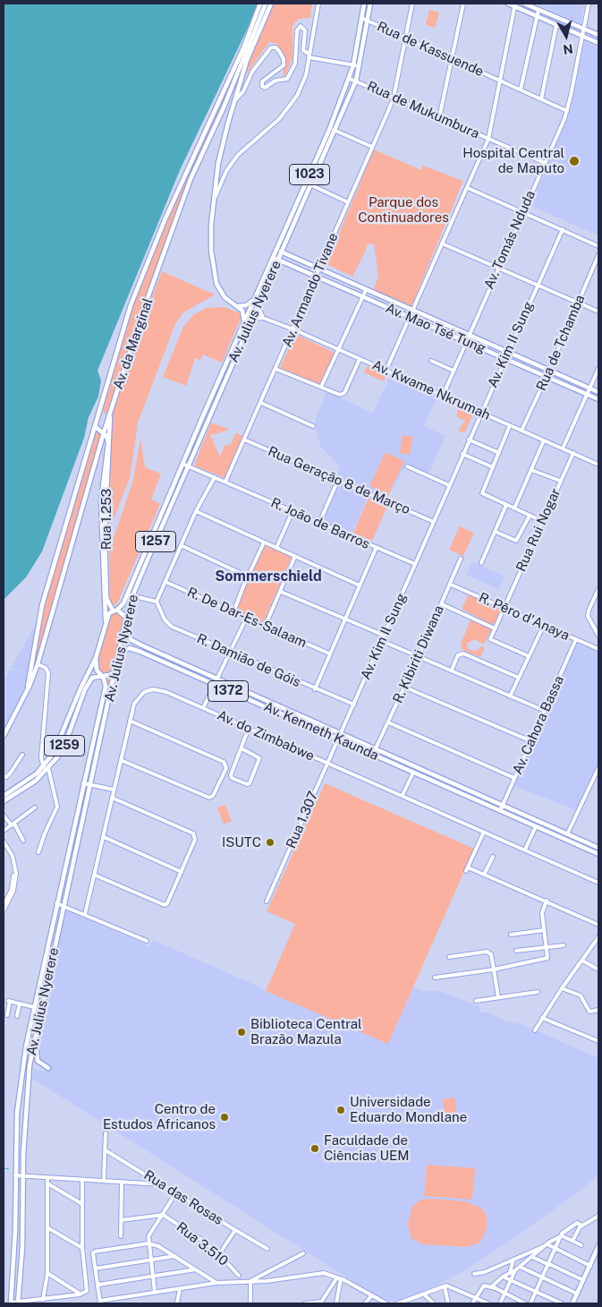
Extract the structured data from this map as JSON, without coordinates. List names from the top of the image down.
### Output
{
  "streets": {
    "main road": [
      "1023",
      "Av. Julius Nyerere",
      "Av. Mao Tsé Tung",
      "Av. da Marginal",
      "Rua 1.253",
      "1257",
      "1372",
      "Av. Kenneth Kaunda",
      "1259"
    ],
    "street": [
      "Rua de Kassuende",
      "Rua de Mukumbura",
      "Av. Tomás Nduda",
      "Av. Armando Tivane",
      "Rua de Tchamba",
      "Av. Kim II Sung",
      "Av. Kwame Nkrumah",
      "Rua Geração 8 de Março",
      "R. João de Barros",
      "Rua Rui Nogar",
      "R. Pêro d'Anaya",
      "R. De Dar-Es-Salaam",
      "Av. Kim Il Sung",
      "R. Kibiriti Diwana",
      "R. Damião de Góis",
      "Av. Cahora Bassa",
      "Av. do Zimbabwe",
      "Rua 1.307",
      "Rua das Rosas",
      "Rua 3.510"
    ]
  },
  "crossings": [
    ["Rua de Kassuende", "Av. Armando Tivane"],
    ["Rua de Kassuende", "Av. Julius Nyerere"],
    ["Rua de Mukumbura", "Av. Tomás Nduda"],
    ["Rua de Mukumbura", "Av. Armando Tivane"],
    ["Rua de Mukumbura", "Av. Julius Nyerere"],
    ["Av. Tomás Nduda", "Av. Mao Tsé Tung"],
    ["Av. Tomás Nduda", "Av. Kwame Nkrumah"],
    ["Av. Armando Tivane", "Av. Mao Tsé Tung"],
    ["Av. Armando Tivane", "Av. Kwame Nkrumah"],
    ["Av. Armando Tivane", "Rua Geração 8 de Março"],
    ["Av. Armando Tivane", "R. João de Barros"],
    ["Av. Julius Nyerere", "Av. Mao Tsé Tung"],
    ["Av. Julius Nyerere", "Av. Kwame Nkrumah"],
    ["Av. Julius Nyerere", "Rua 1.253"],
    ["Av. Julius Nyerere", "R. João de Barros"],
    ["Av. Julius Nyerere", "1372"],
    ["Av. Julius Nyerere", "Av. Kenneth Kaunda"],
    ["Av. Julius Nyerere", "1259"],
    ["Av. Mao Tsé Tung", "Rua de Tchamba"],
    ["Av. Mao Tsé Tung", "Av. Kim II Sung"],
    ["Rua de Tchamba", "Av. Kwame Nkrumah"],
    ["Av. da Marginal", "Rua 1.253"],
    ["Av. Kim II Sung", "Av. Kwame Nkrumah"],
    ["Av. Kim II Sung", "Rua Geração 8 de Março"],
    ["Av. Kim II Sung", "Av. Kim Il Sung"],
    ["Av. Kwame Nkrumah", "Rua Rui Nogar"],
    ["R. João de Barros", "Av. Kim Il Sung"],
    ["Rua Rui Nogar", "R. Pêro d'Anaya"],
    ["R. Pêro d'Anaya", "R. Kibiriti Diwana"],
    ["R. Pêro d'Anaya", "Av. Cahora Bassa"],
    ["Av. Kim Il Sung", "R. Damião de Góis"],
    ["Av. Kim Il Sung", "Av. Kenneth Kaunda"],
    ["Av. Kim Il Sung", "Rua 1.307"],
    ["R. Kibiriti Diwana", "Av. Kenneth Kaunda"],
    ["1372", "Av. Kenneth Kaunda"],
    ["Av. Cahora Bassa", "Av. Kenneth Kaunda"],
    ["Av. Kenneth Kaunda", "Rua 1.307"],
    ["Av. do Zimbabwe", "Rua 1.307"],
    ["Rua das Rosas", "Rua 3.510"]
  ],
  "districts": ["Sommerschield"],
  "parks": ["Parque dos Continuadores"],
  "places": [
    "Hospital Central de Maputo",
    "ISUTC",
    "Biblioteca Central Brazão Mazula",
    "Universidade Eduardo Mondlane",
    "Centro de Estudos Africanos",
    "Faculdade de Ciências UEM"
  ],
  "north": "bottom"
}
